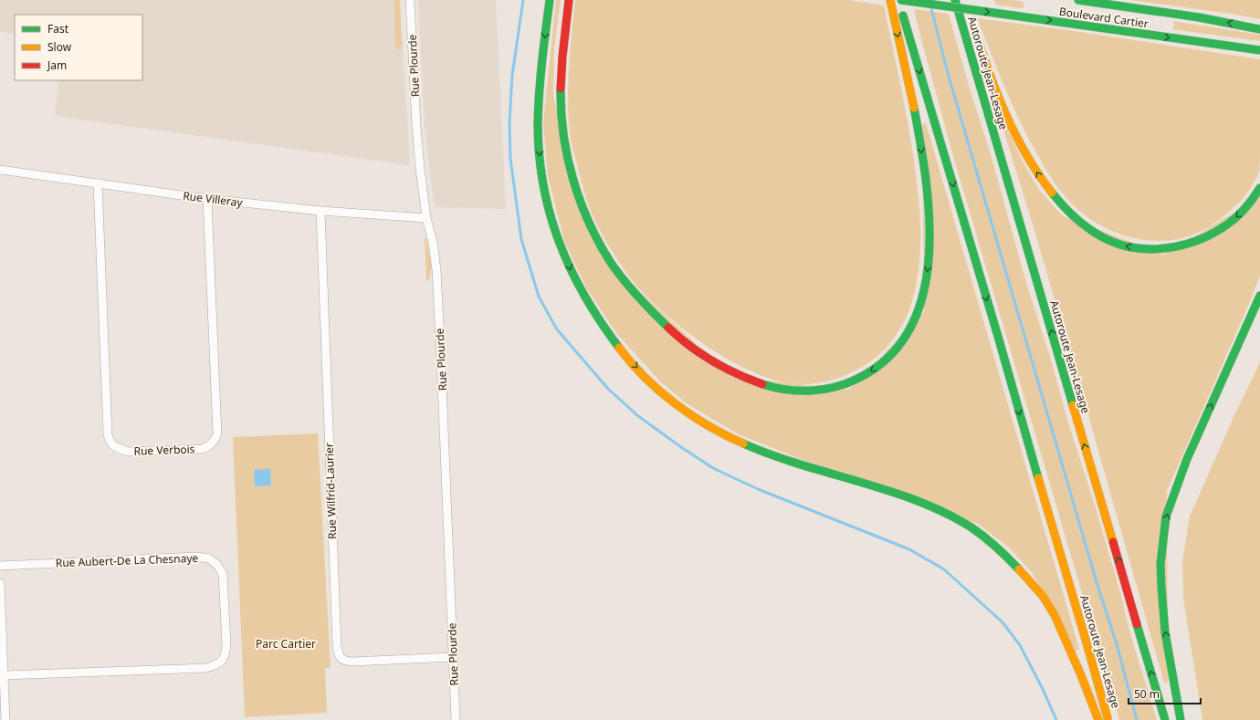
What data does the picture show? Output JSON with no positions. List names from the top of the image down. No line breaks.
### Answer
{"streets":{"main road":["Boulevard Cartier","Autoroute Jean-Lesage"],"street":["Rue Plourde","Rue Villeray","Rue Verbois","Rue Wilfrid-Laurier","Rue Aubert-De La Chesnaye"]},"crossings":[["Boulevard Cartier","Autoroute Jean-Lesage"],["Rue Plourde","Rue Villeray"],["Rue Plourde","Rue Wilfrid-Laurier"],["Rue Villeray","Rue Verbois"],["Rue Villeray","Rue Wilfrid-Laurier"]],"parks":["Parc Cartier"],"legend":["Fast","Slow","Jam"],"scale_bar":"50 m"}
